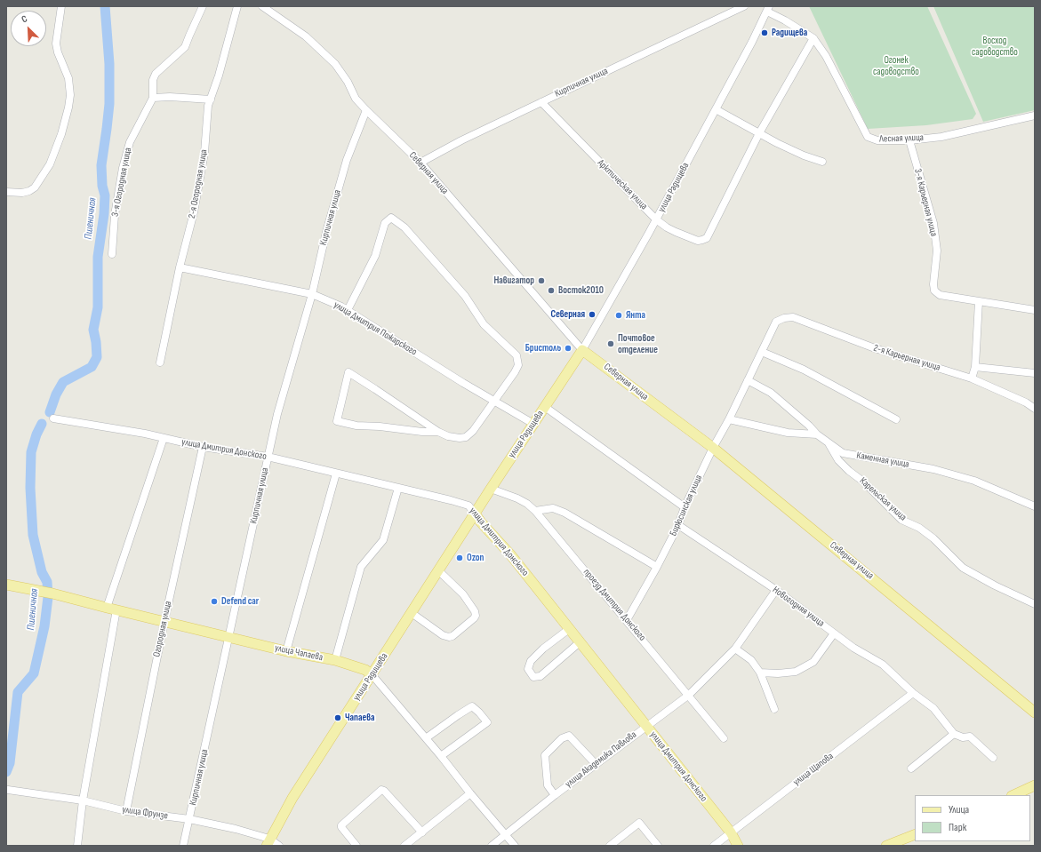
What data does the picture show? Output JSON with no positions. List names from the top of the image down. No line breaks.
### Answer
{"streets":{"main road":["Северная улица","улица Радищева","улица Дмитрия Донского","улица Чапаева"],"street":["Кирпичная улица","Лесная улица","3-я Огородная улица","2-я Огородная улица","Арктическая улица","3-я Карьерная улица","улица Дмитрия Пожарского","2-я Карьерная улица","Каменная улица","Карельская улица","Бирюсинская улица","проезд Дмитрия Донского","Новогодняя улица","Огородная улица","улица Академика Павлова","улица Щапова","улица Фрунзе"]},"crossings":[["Кирпичная улица","Северная улица"],["Кирпичная улица","Арктическая улица"],["Кирпичная улица","улица Дмитрия Пожарского"],["Кирпичная улица","улица Дмитрия Донского"],["Кирпичная улица","улица Чапаева"],["Кирпичная улица","улица Фрунзе"],["Лесная улица","улица Радищева"],["Лесная улица","3-я Карьерная улица"],["Северная улица","улица Радищева"],["Северная улица","Бирюсинская улица"],["2-я Огородная улица","улица Дмитрия Пожарского"],["Арктическая улица","улица Радищева"],["улица Радищева","улица Дмитрия Пожарского"],["улица Радищева","улица Дмитрия Донского"],["улица Радищева","проезд Дмитрия Донского"],["улица Радищева","улица Чапаева"],["улица Радищева","улица Фрунзе"],["2-я Карьерная улица","Бирюсинская улица"],["улица Дмитрия Донского","Огородная улица"],["улица Дмитрия Донского","улица Академика Павлова"],["улица Дмитрия Донского","улица Щапова"],["Каменная улица","Карельская улица"],["Каменная улица","Бирюсинская улица"],["Бирюсинская улица","проезд Дмитрия Донского"],["Бирюсинская улица","Новогодняя улица"],["проезд Дмитрия Донского","улица Академика Павлова"],["Новогодняя улица","улица Академика Павлова"],["Новогодняя улица","улица Щапова"],["Огородная улица","улица Чапаева"],["Огородная улица","улица Фрунзе"],["улица Чапаева","улица Академика Павлова"]],"water":["Пшеничная"],"parks":["Восход садоводство","Огонек садоводство"],"places":["Радищева","Навигатор","Восток2010","Северная","Янта","Почтовое отделение","Бристоль","Ozon","Defend car","Чапаева"],"legend":["Улица","Парк"],"north":"top left"}
